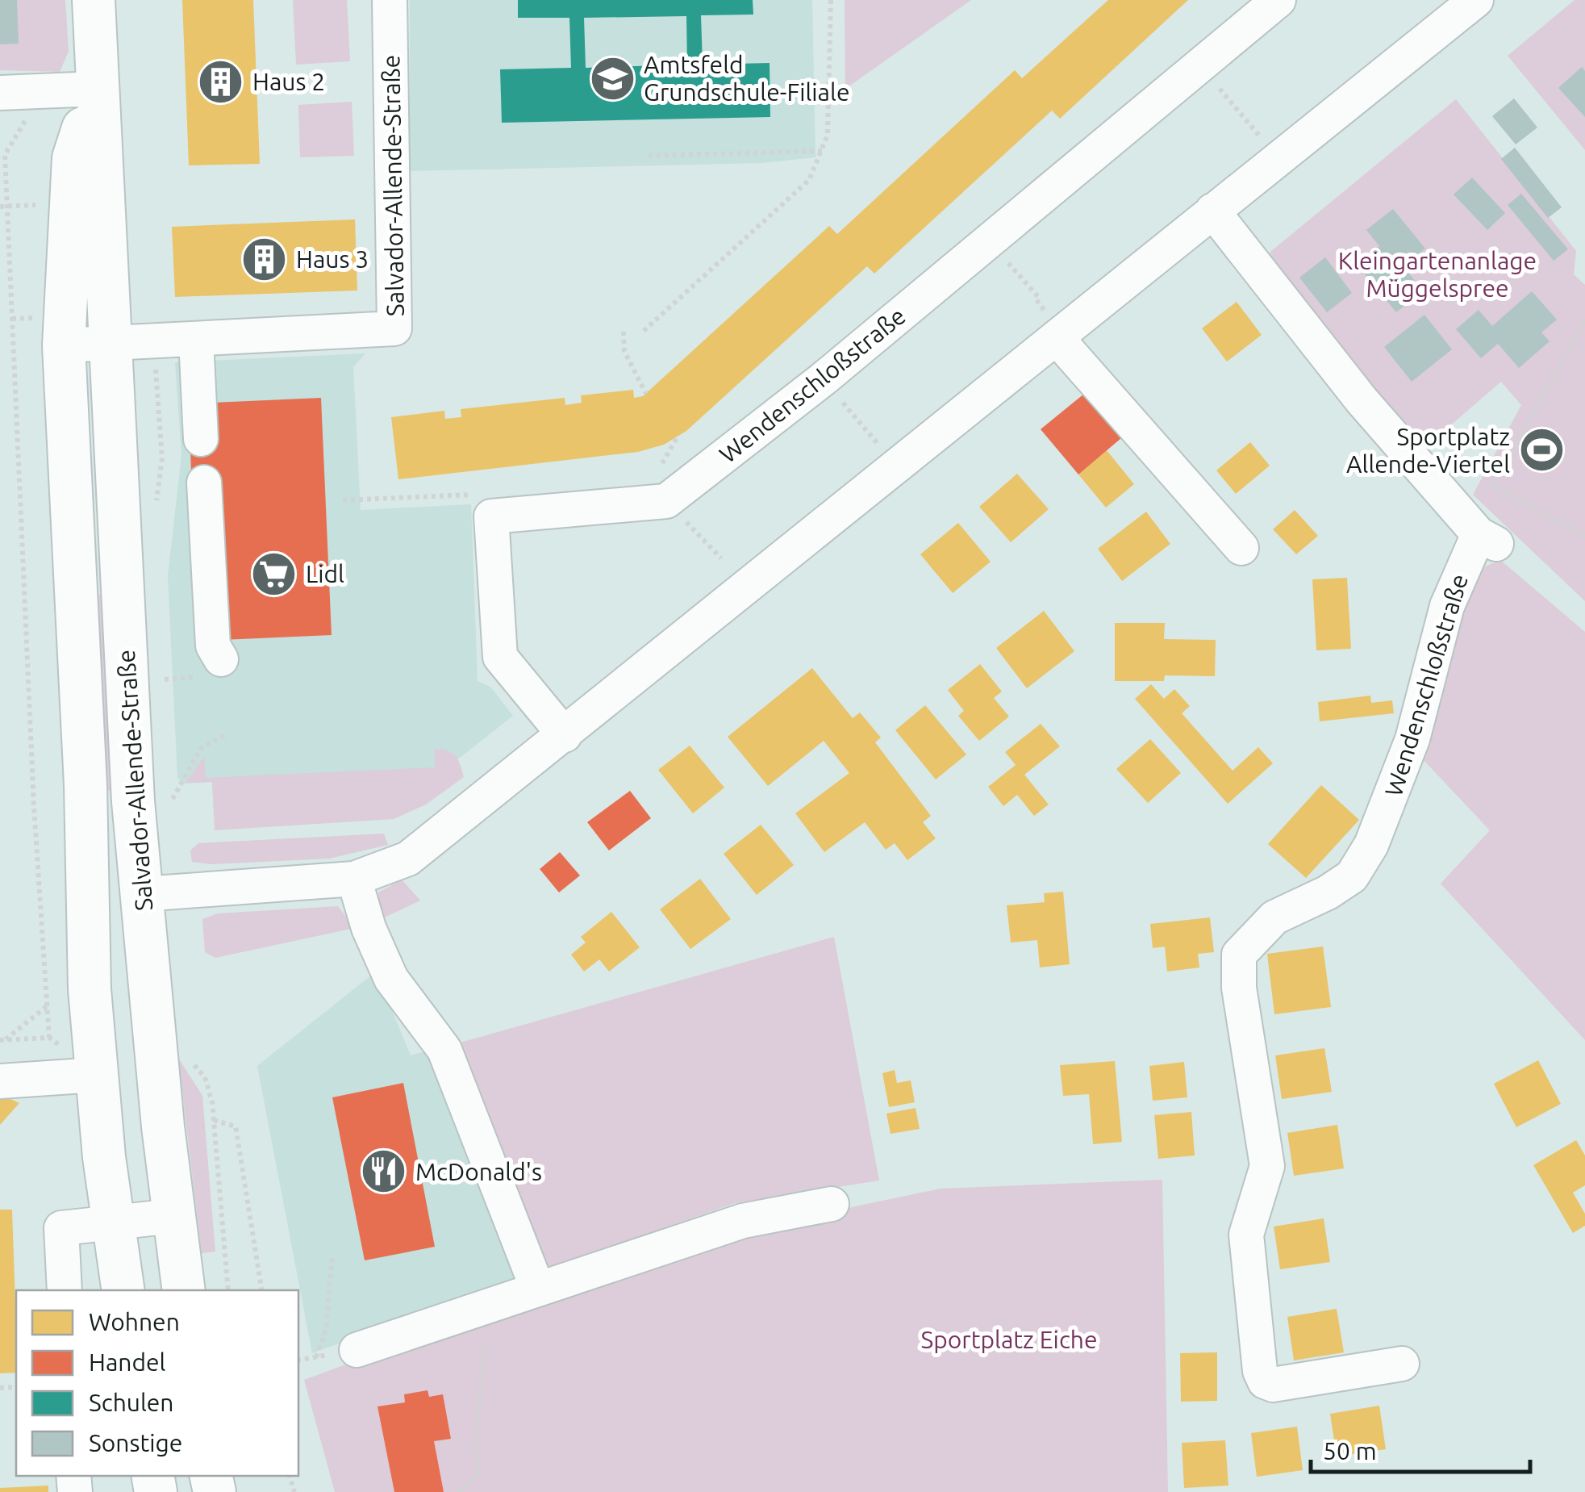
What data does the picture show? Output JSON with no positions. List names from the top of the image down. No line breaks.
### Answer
{"streets":{"main road":["Salvador-Allende-Straße"],"street":["Wendenschloßstraße"]},"parks":["Kleingartenanlage Müggelspree","Sportplatz Eiche"],"places":{"school or university":["Amtsfeld Grundschule-Filiale"],"building":["Haus 2","Haus 3"],"sports":["Sportplatz Allende-Viertel"],"supermarket":["Lidl"],"restaurant":["McDonald's"]},"legend":["Wohnen","Handel","Schulen","Sonstige"],"scale_bar":"50 m"}
